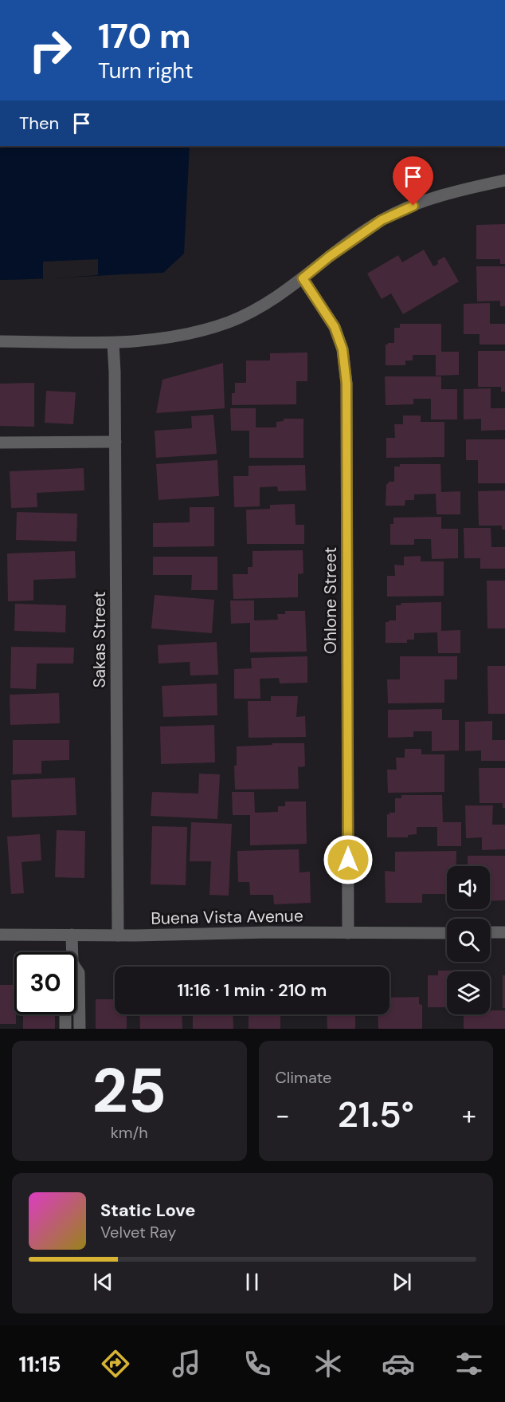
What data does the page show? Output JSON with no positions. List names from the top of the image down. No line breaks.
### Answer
{"streets":{"street":["Ohlone Street","Sakas Street","Buena Vista Avenue"]},"crossings":[["Ohlone Street","Buena Vista Avenue"],["Sakas Street","Buena Vista Avenue"]],"page":{"turn":["170 m","Turn right"],"then":"Then","limit":"30","trip":"11:16 · 1 min · 210 m","tile":[["25","km/h"],"Climate"],"heat":["−","21.5°","+"],"song":["Static Love","Velvet Ray"],"tabs":"11:15"}}
